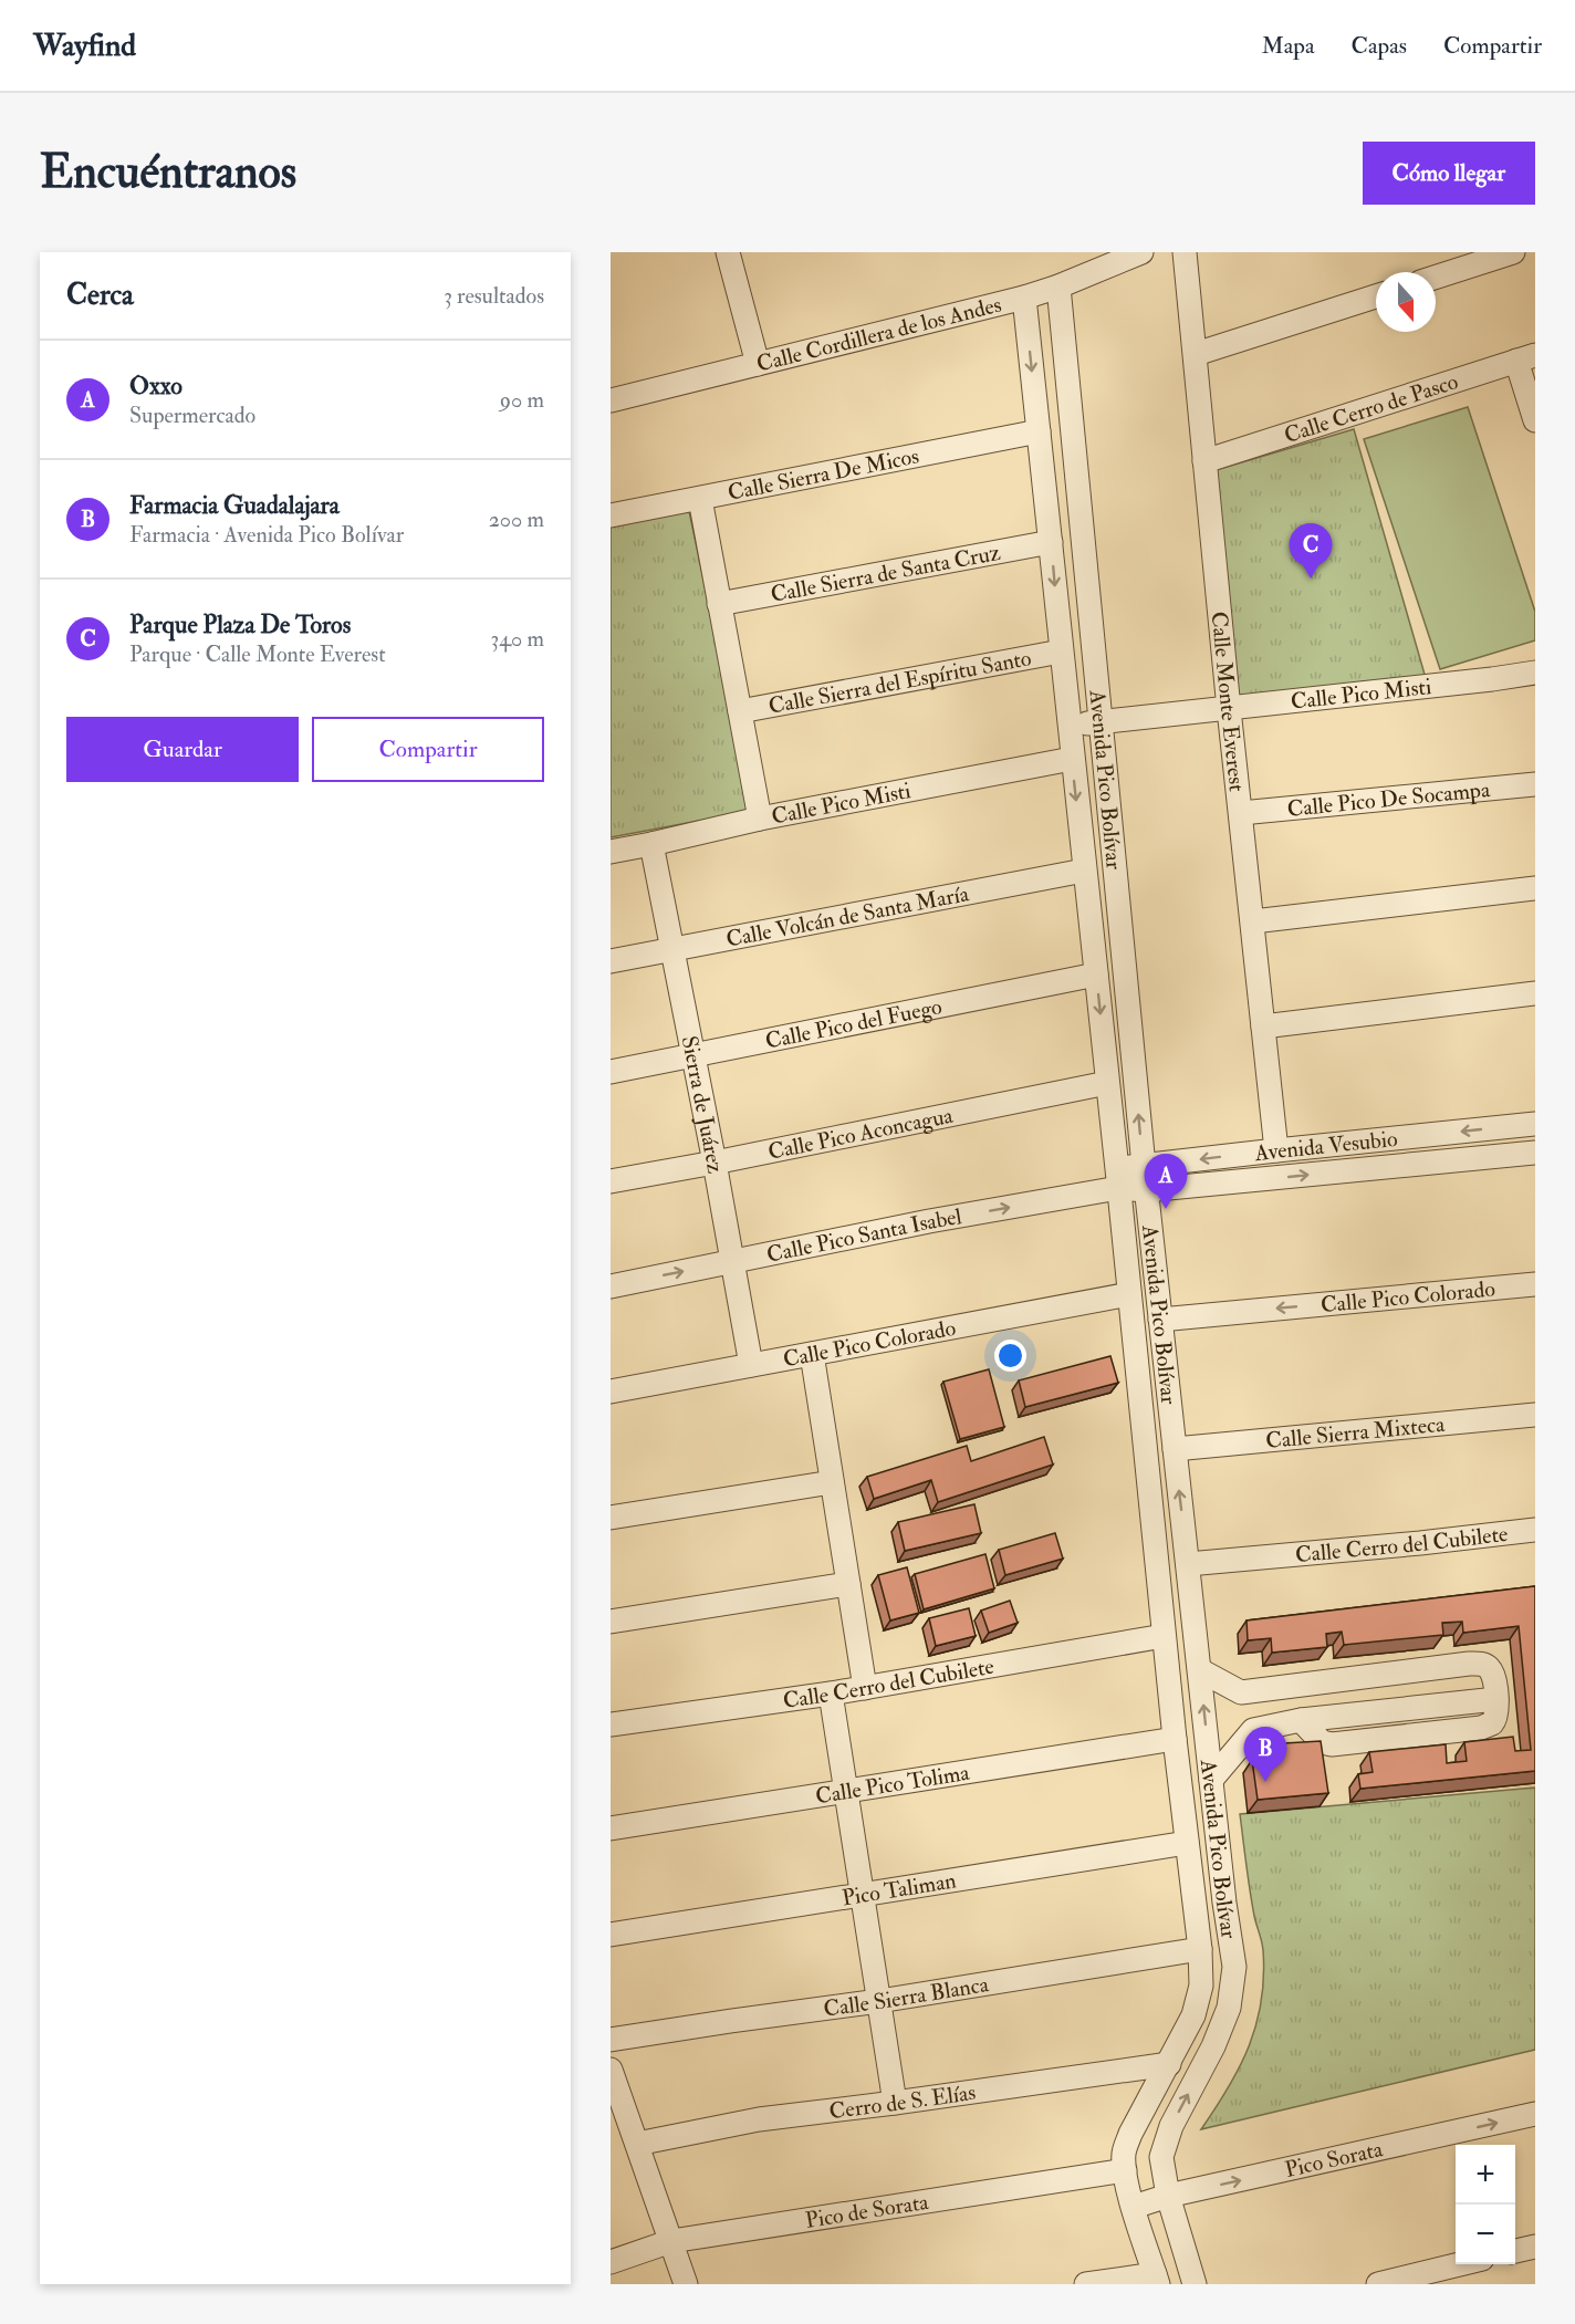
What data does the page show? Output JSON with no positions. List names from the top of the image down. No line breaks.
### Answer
{"streets":{"street":["Calle Cordillera de los Andes","Calle Cerro de Pasco","Calle Sierra De Micos","Calle Sierra de Santa Cruz","Calle Sierra del Espíritu Santo","Calle Pico Misti","Calle Monte Everest","Avenida Pico Bolívar","Calle Pico De Socampa","Calle Volcán de Santa María","Calle Pico del Fuego","Sierra de Juárez","Calle Pico Aconcagua","Avenida Vesubio","Calle Pico Santa Isabel","Calle Pico Colorado","Calle Sierra Mixteca","Calle Cerro del Cubilete","Calle Pico Tolima","Pico Taliman","Calle Sierra Blanca","Cerro de S. Elías","Pico Sorata","Pico de Sorata"]},"crossings":[["Calle Cordillera de los Andes","Avenida Pico Bolívar"],["Calle Cerro de Pasco","Calle Monte Everest"],["Calle Sierra De Micos","Avenida Pico Bolívar"],["Calle Sierra de Santa Cruz","Avenida Pico Bolívar"],["Calle Sierra del Espíritu Santo","Avenida Pico Bolívar"],["Calle Pico Misti","Calle Monte Everest"],["Calle Pico Misti","Avenida Pico Bolívar"],["Calle Pico Misti","Sierra de Juárez"],["Calle Monte Everest","Calle Pico De Socampa"],["Calle Monte Everest","Avenida Vesubio"],["Avenida Pico Bolívar","Calle Volcán de Santa María"],["Avenida Pico Bolívar","Calle Pico del Fuego"],["Avenida Pico Bolívar","Calle Pico Aconcagua"],["Avenida Pico Bolívar","Avenida Vesubio"],["Avenida Pico Bolívar","Calle Pico Santa Isabel"],["Avenida Pico Bolívar","Calle Pico Colorado"],["Avenida Pico Bolívar","Calle Sierra Mixteca"],["Avenida Pico Bolívar","Calle Cerro del Cubilete"],["Avenida Pico Bolívar","Calle Pico Tolima"],["Avenida Pico Bolívar","Pico Taliman"],["Avenida Pico Bolívar","Calle Sierra Blanca"],["Avenida Pico Bolívar","Cerro de S. Elías"],["Avenida Pico Bolívar","Pico Sorata"],["Avenida Pico Bolívar","Pico de Sorata"],["Calle Volcán de Santa María","Sierra de Juárez"],["Calle Pico del Fuego","Sierra de Juárez"],["Sierra de Juárez","Calle Pico Aconcagua"],["Sierra de Juárez","Calle Pico Santa Isabel"],["Sierra de Juárez","Calle Pico Colorado"],["Avenida Vesubio","Calle Pico Santa Isabel"]],"one_way":["Calle Pico Santa Isabel","Calle Pico Colorado","Pico Sorata"],"north":"bottom","page":{"header":"Wayfind","nav":["Mapa","Capas","Compartir"],"buttons":["Cómo llegar",["Guardar","Compartir"]],"title":"Encuéntranos","heading":["Cerca","3 resultados"],"list":[{"mark":"A","name":"Oxxo","note":"Supermercado","value":"90 m"},{"mark":"B","name":"Farmacia Guadalajara","note":"Farmacia · Avenida Pico Bolívar","value":"200 m"},{"mark":"C","name":"Parque Plaza De Toros","note":"Parque · Calle Monte Everest","value":"340 m"}],"pins":["C","A","B"],"map_buttons":["+","−"]}}
